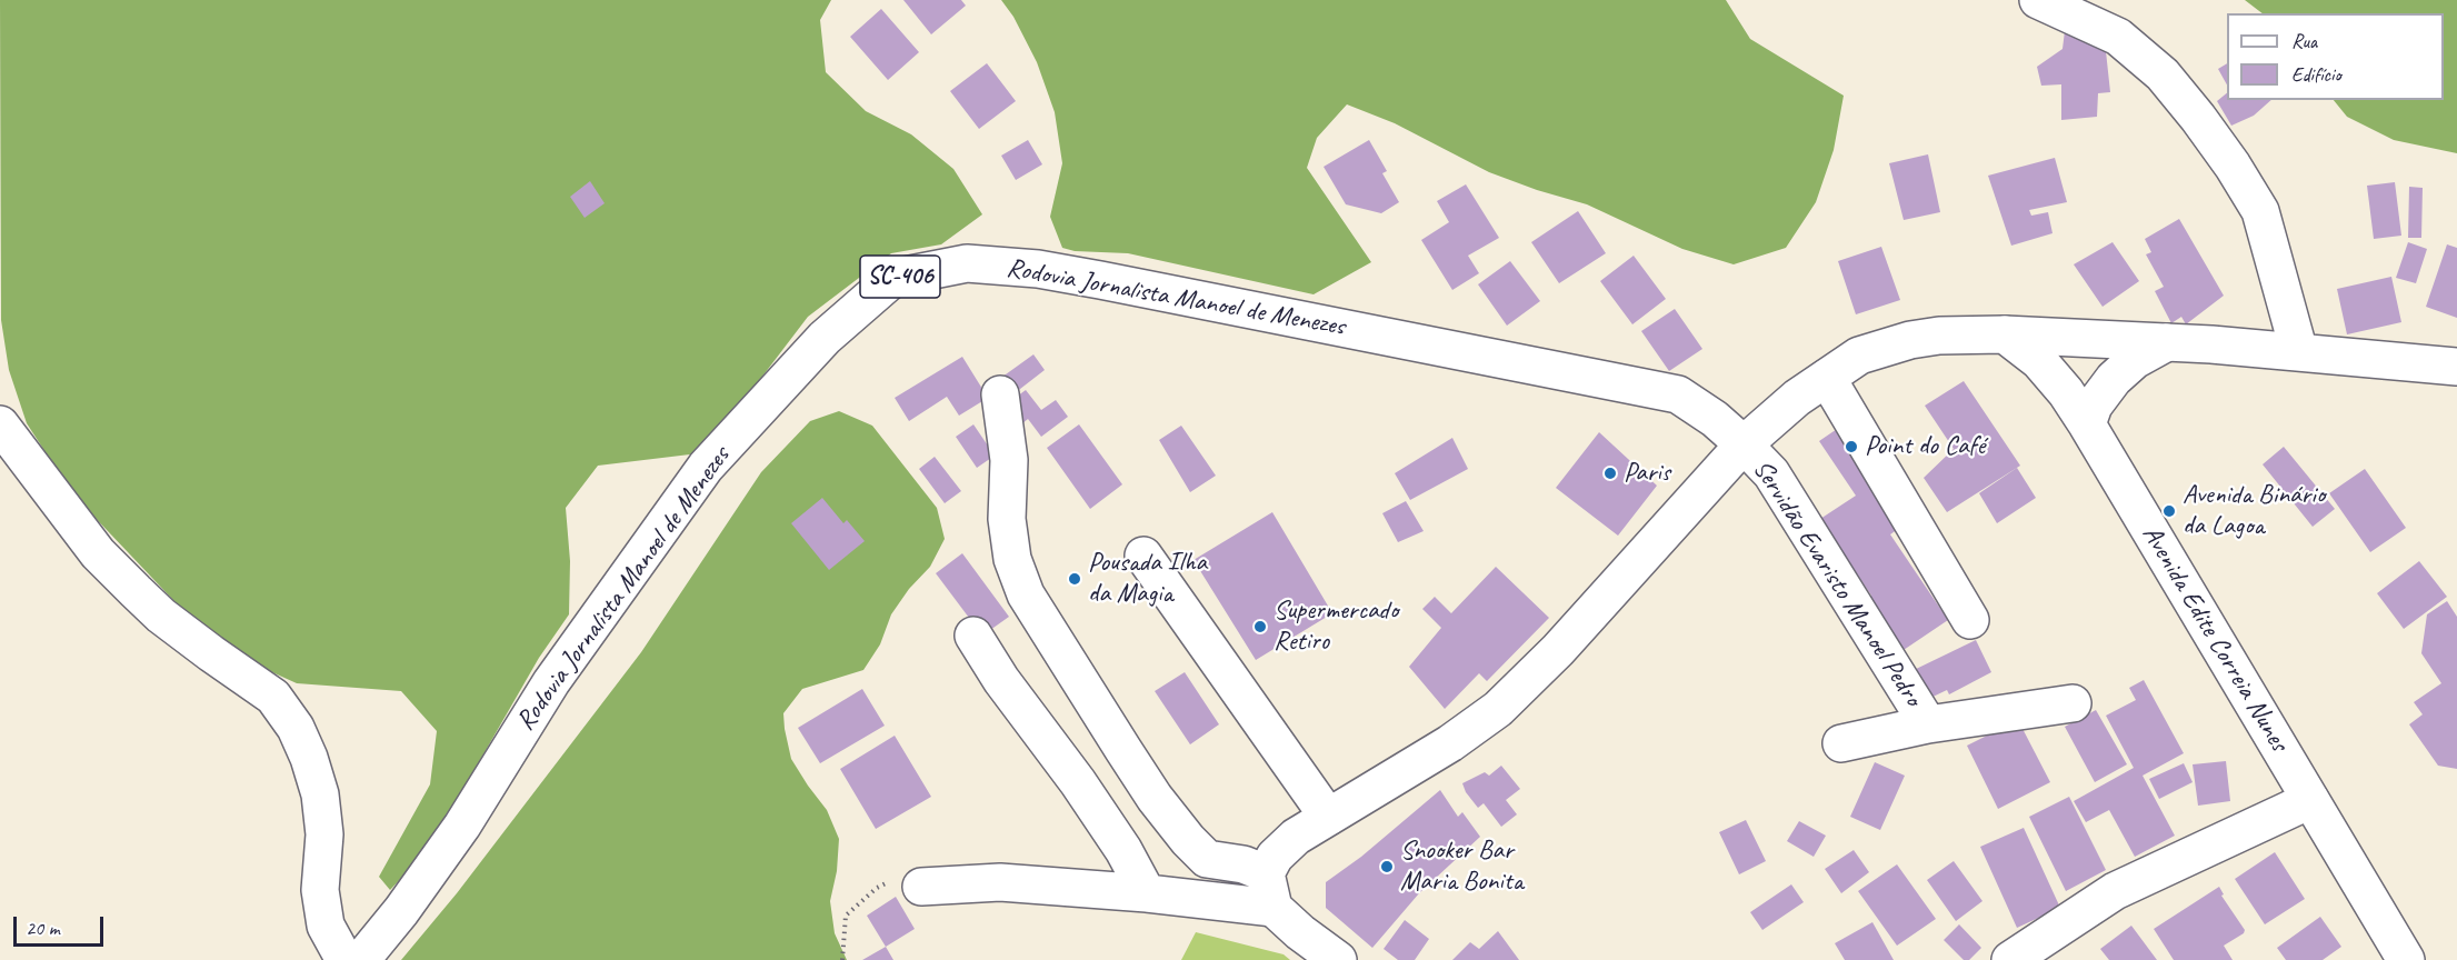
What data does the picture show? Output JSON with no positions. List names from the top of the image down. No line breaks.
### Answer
{"streets":{"main road":["SC-406","Rodovia Jornalista Manoel de Menezes","Servidão Evaristo Manoel Pedro","Avenida Edite Correia Nunes"]},"crossings":[["Rodovia Jornalista Manoel de Menezes","Servidão Evaristo Manoel Pedro"]],"places":["Point do Café","Paris","Avenida Binário da Lagoa","Pousada Ilha da Magia","Supermercado Retiro","Snooker Bar Maria Bonita"],"legend":["Rua","Edifício"],"scale_bar":"20 m"}
